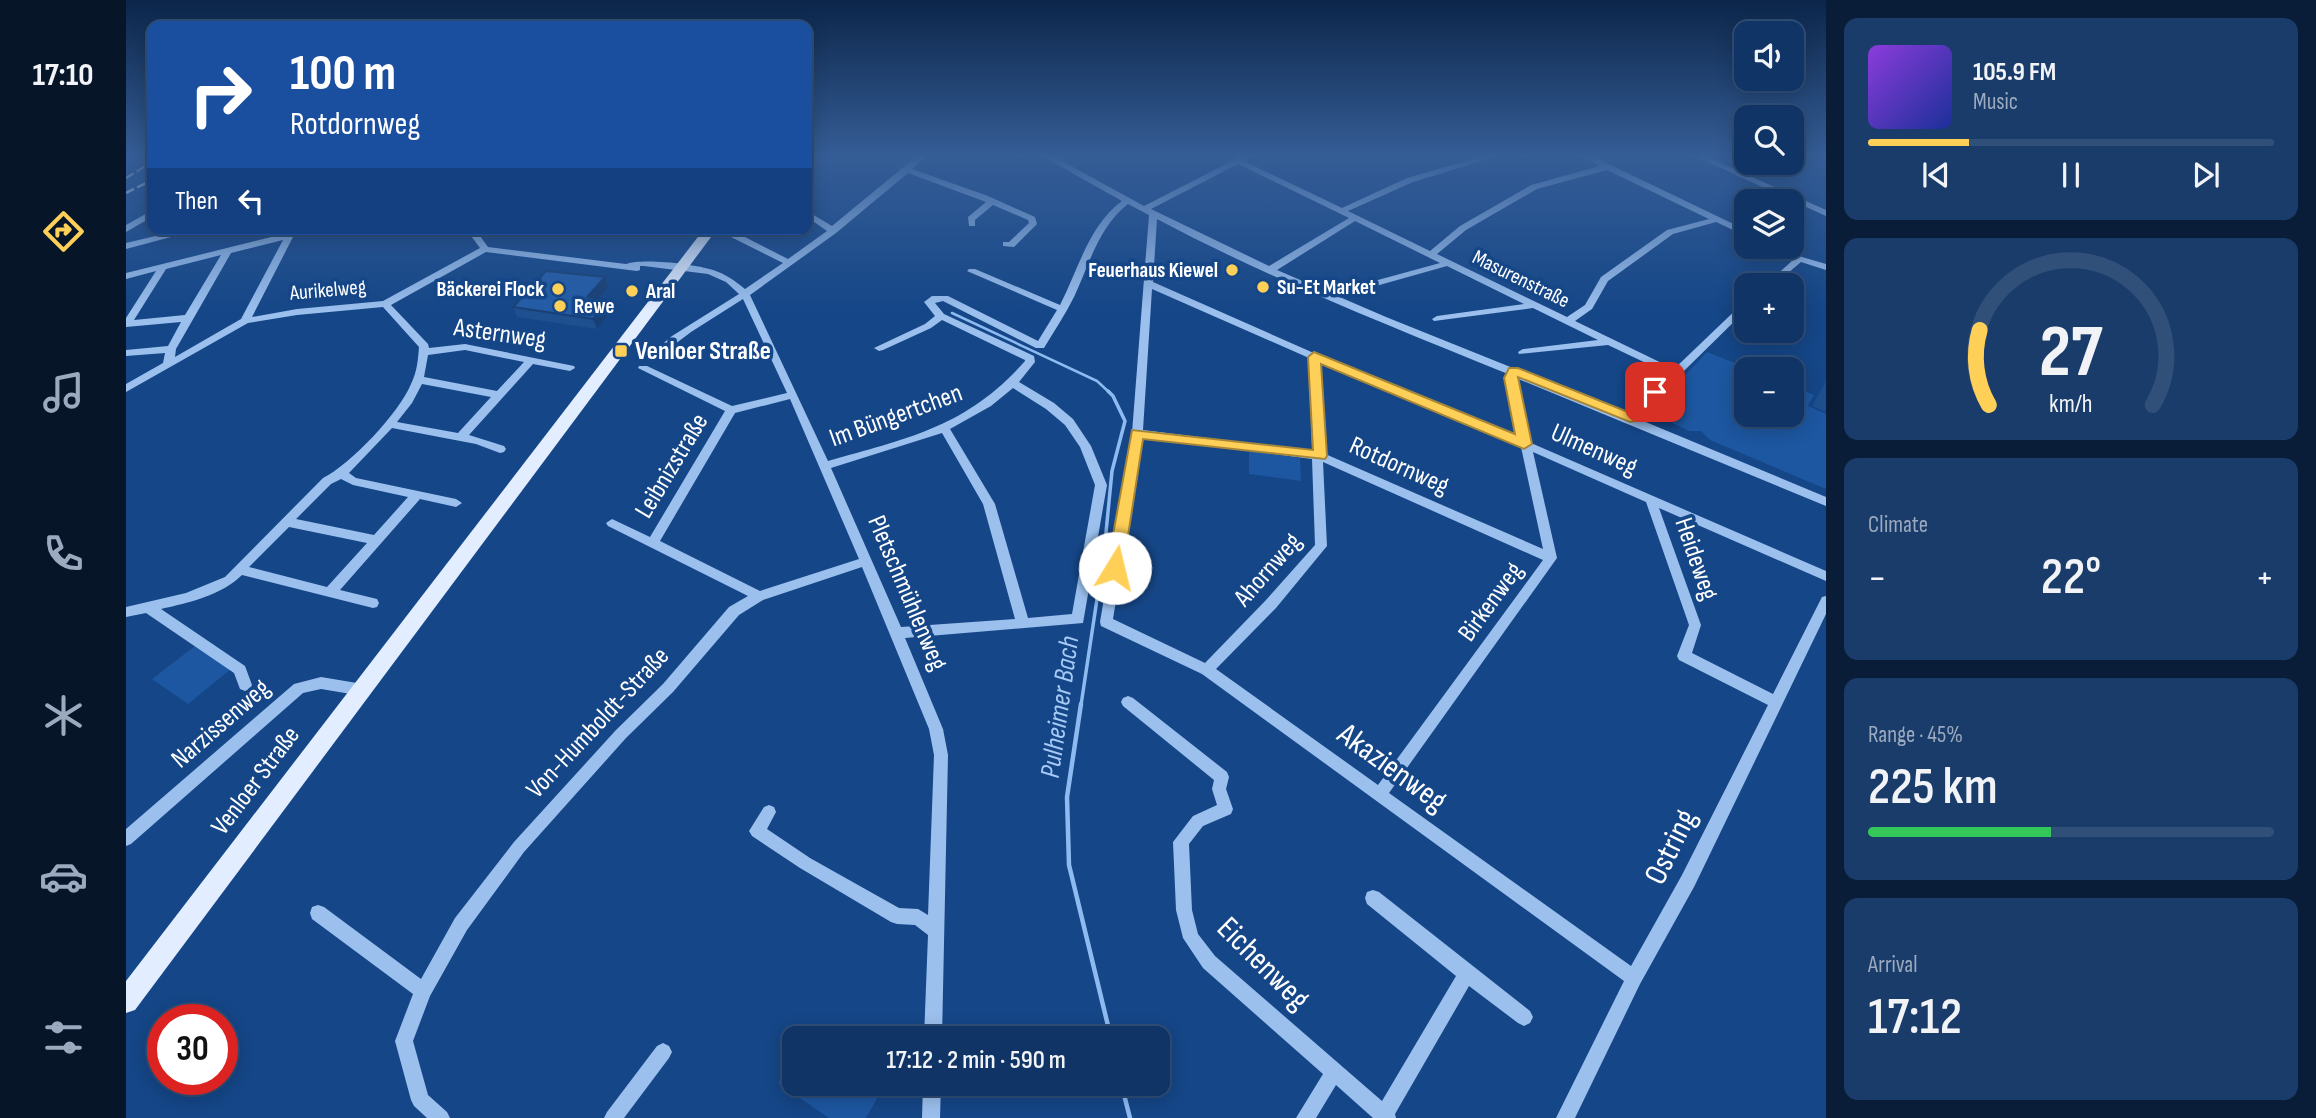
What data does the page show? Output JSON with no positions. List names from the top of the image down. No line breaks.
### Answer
{"streets":{"main road":["Venloer Straße"],"street":["Masurenstraße","Aurikelweg","Asternweg","Im Büngertchen","Ulmenweg","Leibnizstraße","Rotdornweg","Heideweg","Ahornweg","Pletschmühlenweg","Birkenweg","Von-Humboldt-Straße","Narzissenweg","Akazienweg","Ostring","Eichenweg"]},"crossings":[["Aurikelweg","Asternweg"],["Im Büngertchen","Pletschmühlenweg"],["Ulmenweg","Heideweg"],["Ulmenweg","Ahornweg"],["Ulmenweg","Birkenweg"],["Leibnizstraße","Von-Humboldt-Straße"],["Rotdornweg","Ahornweg"],["Rotdornweg","Birkenweg"],["Rotdornweg","Akazienweg"],["Heideweg","Ostring"],["Ahornweg","Akazienweg"],["Pletschmühlenweg","Von-Humboldt-Straße"],["Birkenweg","Akazienweg"],["Narzissenweg","Venloer Straße"],["Akazienweg","Ostring"]],"water":["Pulheimer Bach"],"places":{"other":["Feuerhaus Kiewel","Su-Et Market","Bäckerei Flock","Aral","Rewe"],"transit":["Venloer Straße"]},"page":{"tabs":"17:10","map_buttons":["+","−"],"turn":["100 m","Rotdornweg"],"song":["105.9 FM","Music"],"then":"Then","tile":["Climate",["Range · 45%","225 km"],["Arrival","17:12"]],"heat":["−","22°","+"],"limit":"30","trip":"17:12 · 2 min · 590 m","gauge":["27","km/h"]}}
